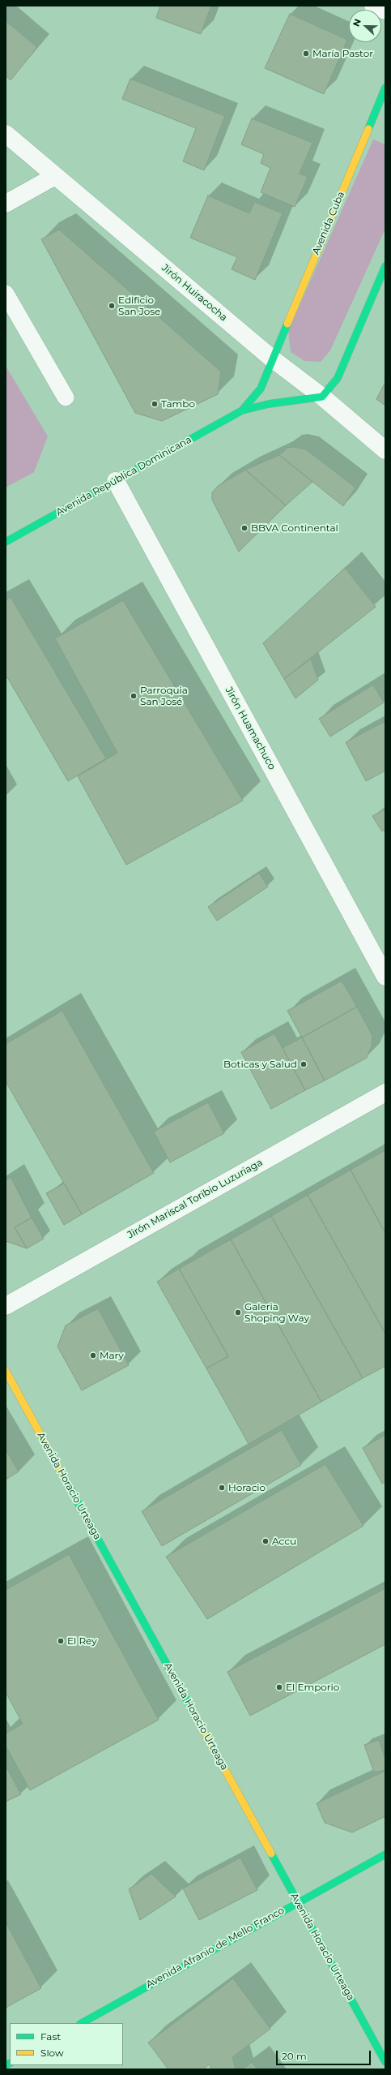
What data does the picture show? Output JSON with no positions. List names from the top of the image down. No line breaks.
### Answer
{"streets":{"street":["Avenida Cuba","Jirón Huiracocha","Avenida República Dominicana","Jirón Huamachuco","Jirón Mariscal Toribio Luzuriaga","Avenida Horacio Urteaga","Avenida Afranio de Mello Franco"]},"crossings":[["Avenida Cuba","Jirón Huiracocha"],["Avenida Cuba","Avenida República Dominicana"],["Jirón Huiracocha","Avenida República Dominicana"],["Avenida República Dominicana","Jirón Huamachuco"],["Avenida Horacio Urteaga","Avenida Afranio de Mello Franco"]],"places":["María Pastor","Edificio San Jose","Tambo","BBVA Continental","Parroquia San José","Boticas y Salud","Galeria Shoping Way","Mary","Horacio","Accu","El Rey","El Emporio"],"legend":["Fast","Slow"],"scale_bar":"20 m","north":"left"}
